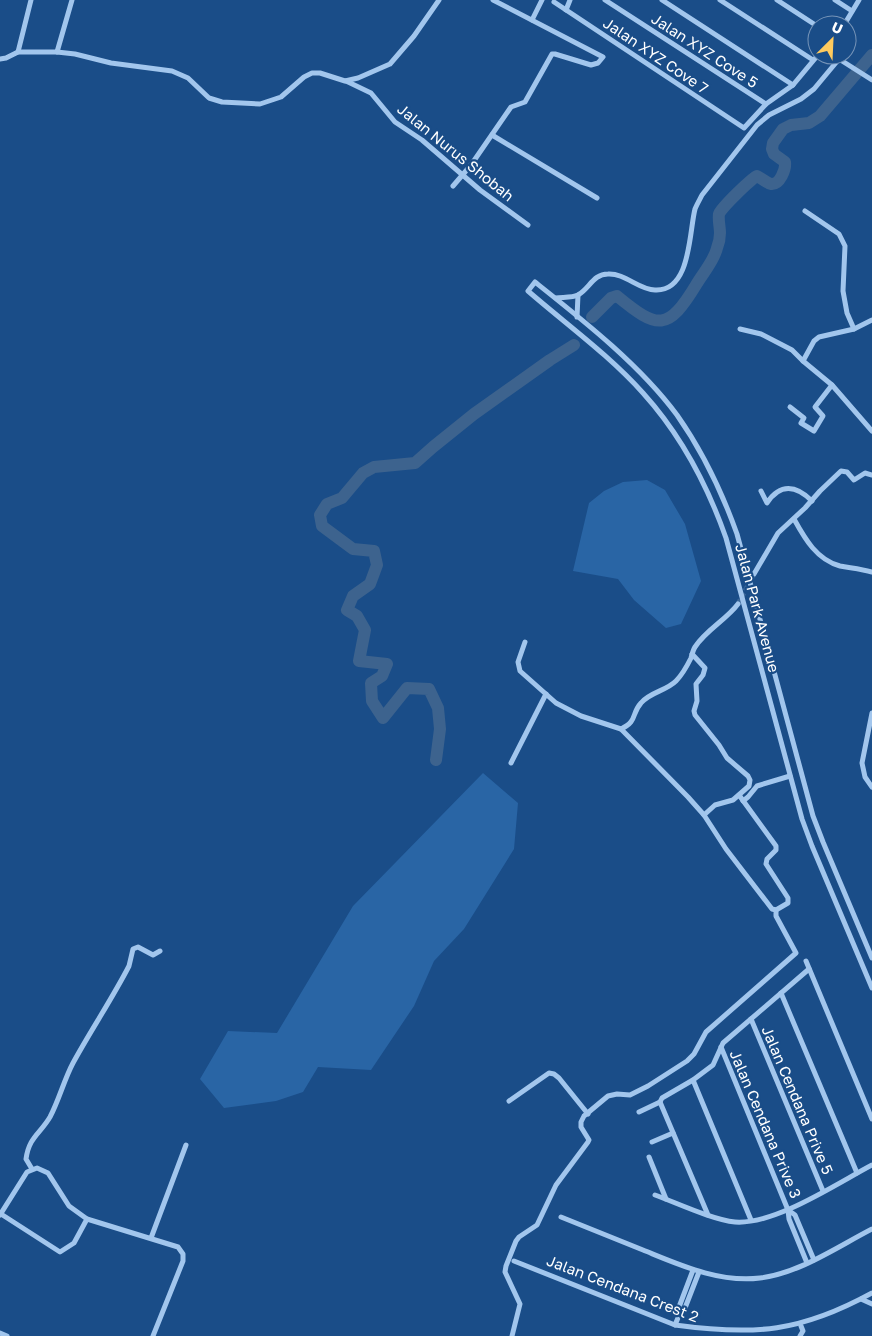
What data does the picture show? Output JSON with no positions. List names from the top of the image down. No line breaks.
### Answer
{"streets":{"street":["Jalan XYZ Cove 5","Jalan XYZ Cove 7","Jalan Nurus Shobah","Jalan Park Avenue","Jalan Cendana Prive 5","Jalan Cendana Prive 3","Jalan Cendana Crest 2"]},"crossings":[["Jalan XYZ Cove 5","Jalan XYZ Cove 7"]],"north":"top right"}
